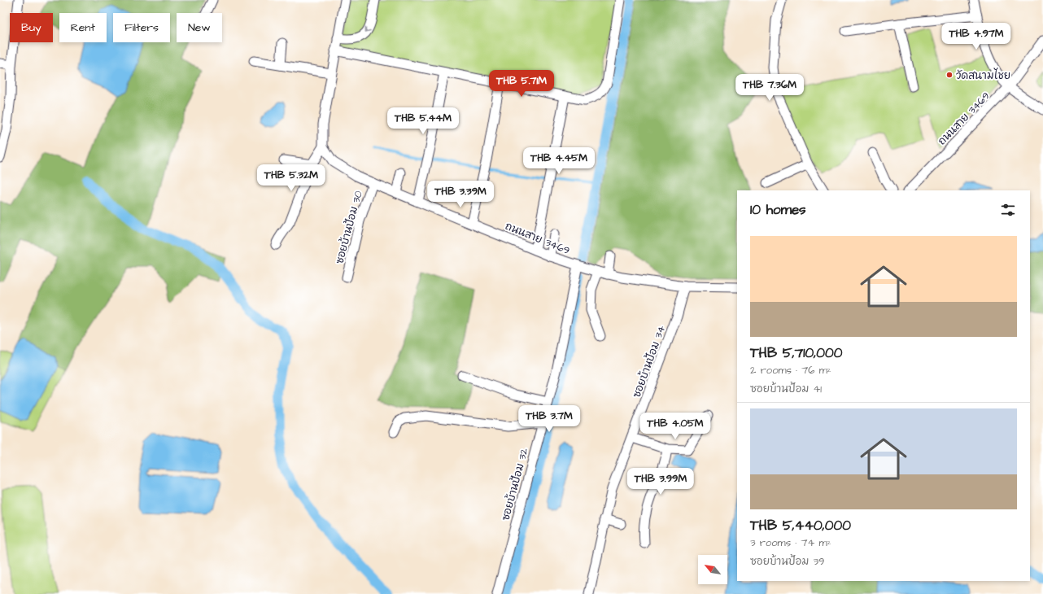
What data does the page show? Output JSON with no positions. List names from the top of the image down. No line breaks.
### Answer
{"streets":{"street":["ถนนสาย 3469","ซอยบ้านป้อม 30","ซอยบ้านป้อม 34","ซอยบ้านป้อม 32"]},"crossings":[["ถนนสาย 3469","ซอยบ้านป้อม 30"],["ถนนสาย 3469","ซอยบ้านป้อม 34"],["ถนนสาย 3469","ซอยบ้านป้อม 32"]],"places":["วัดสนามไชย"],"north":"top left","page":{"chip":["Buy","Rent","Filters","New"],"price":["THB 4.97M","THB 5.71M","THB 7.36M","THB 5.44M","THB 4.45M","THB 5.32M","THB 3.39M","THB 3.7M","THB 4.05M","THB 3.99M"],"heading":"10 homes","list":[{"name":"THB 5,710,000","note":"2 rooms · 76 m² · ซอยบ้านป้อม 41"},{"name":"THB 5,440,000","note":"3 rooms · 74 m² · ซอยบ้านป้อม 39"}]}}
